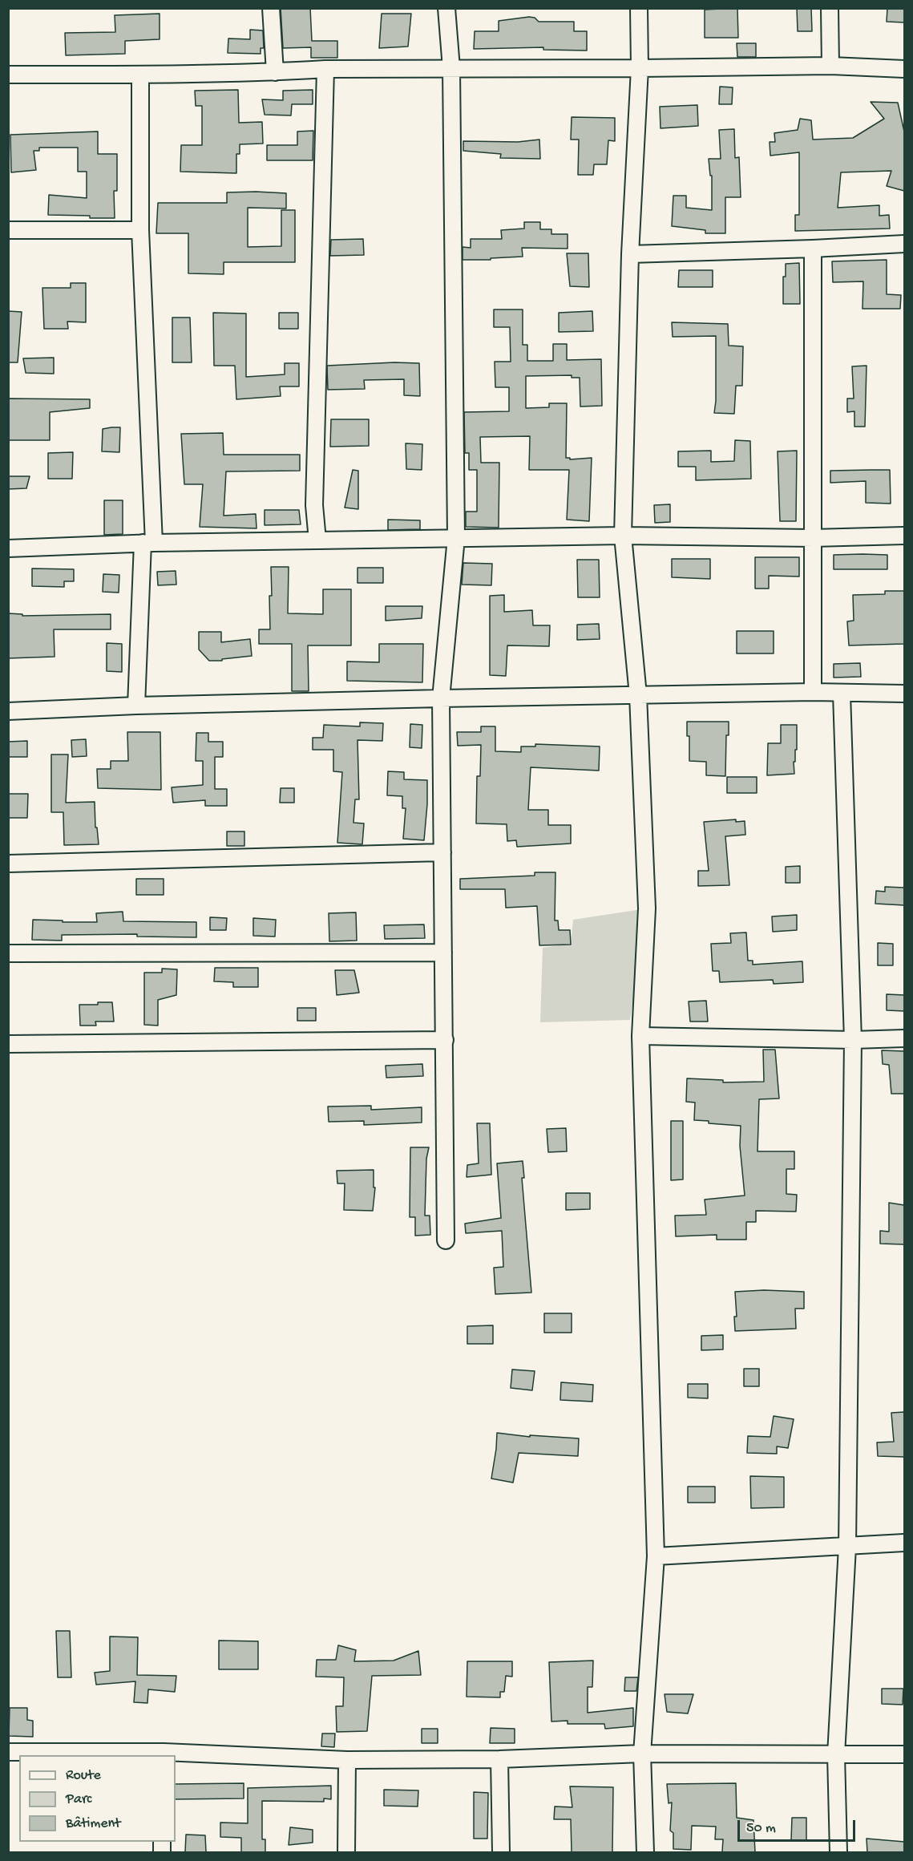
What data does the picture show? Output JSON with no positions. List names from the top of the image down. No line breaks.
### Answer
{"legend":["Route","Parc","Bâtiment"],"scale_bar":"50 m"}
